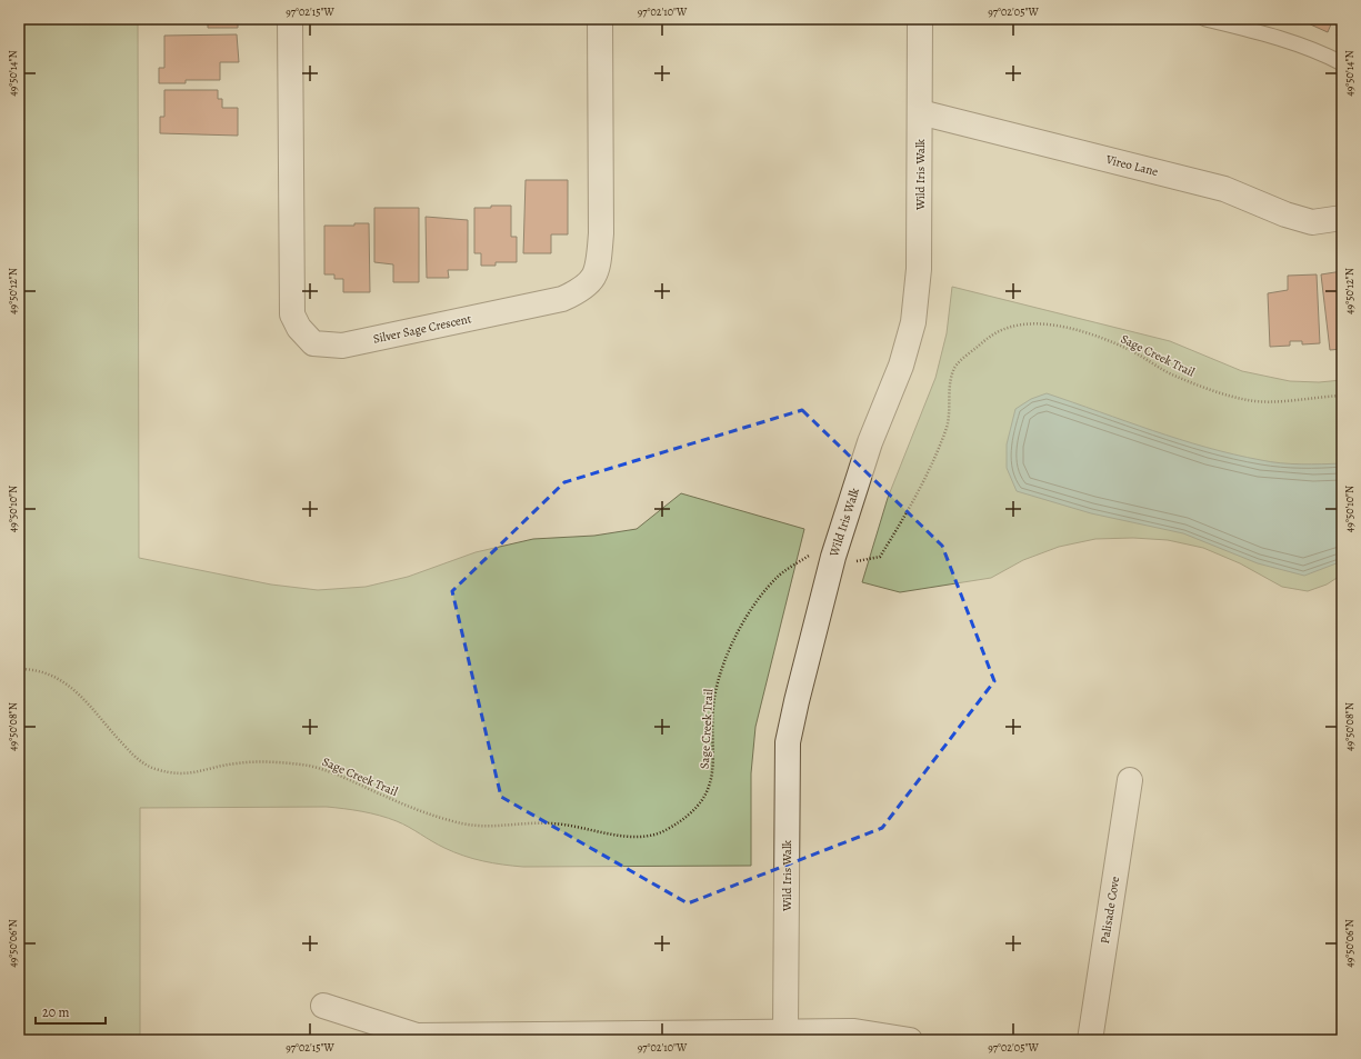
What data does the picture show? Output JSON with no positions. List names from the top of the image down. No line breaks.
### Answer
{"streets":{"street":["Vireo Lane","Wild Iris Walk","Silver Sage Crescent","Palisade Cove"],"path":["Sage Creek Trail"]},"crossings":[["Vireo Lane","Wild Iris Walk"],["Wild Iris Walk","Sage Creek Trail"]],"scale_bar":"20 m","coordinates":["97°02'15\"W","97°02'10\"W","97°02'05\"W","49°50'14\"N","49°50'12\"N","49°50'10\"N","49°50'08\"N","49°50'06\"N"]}
